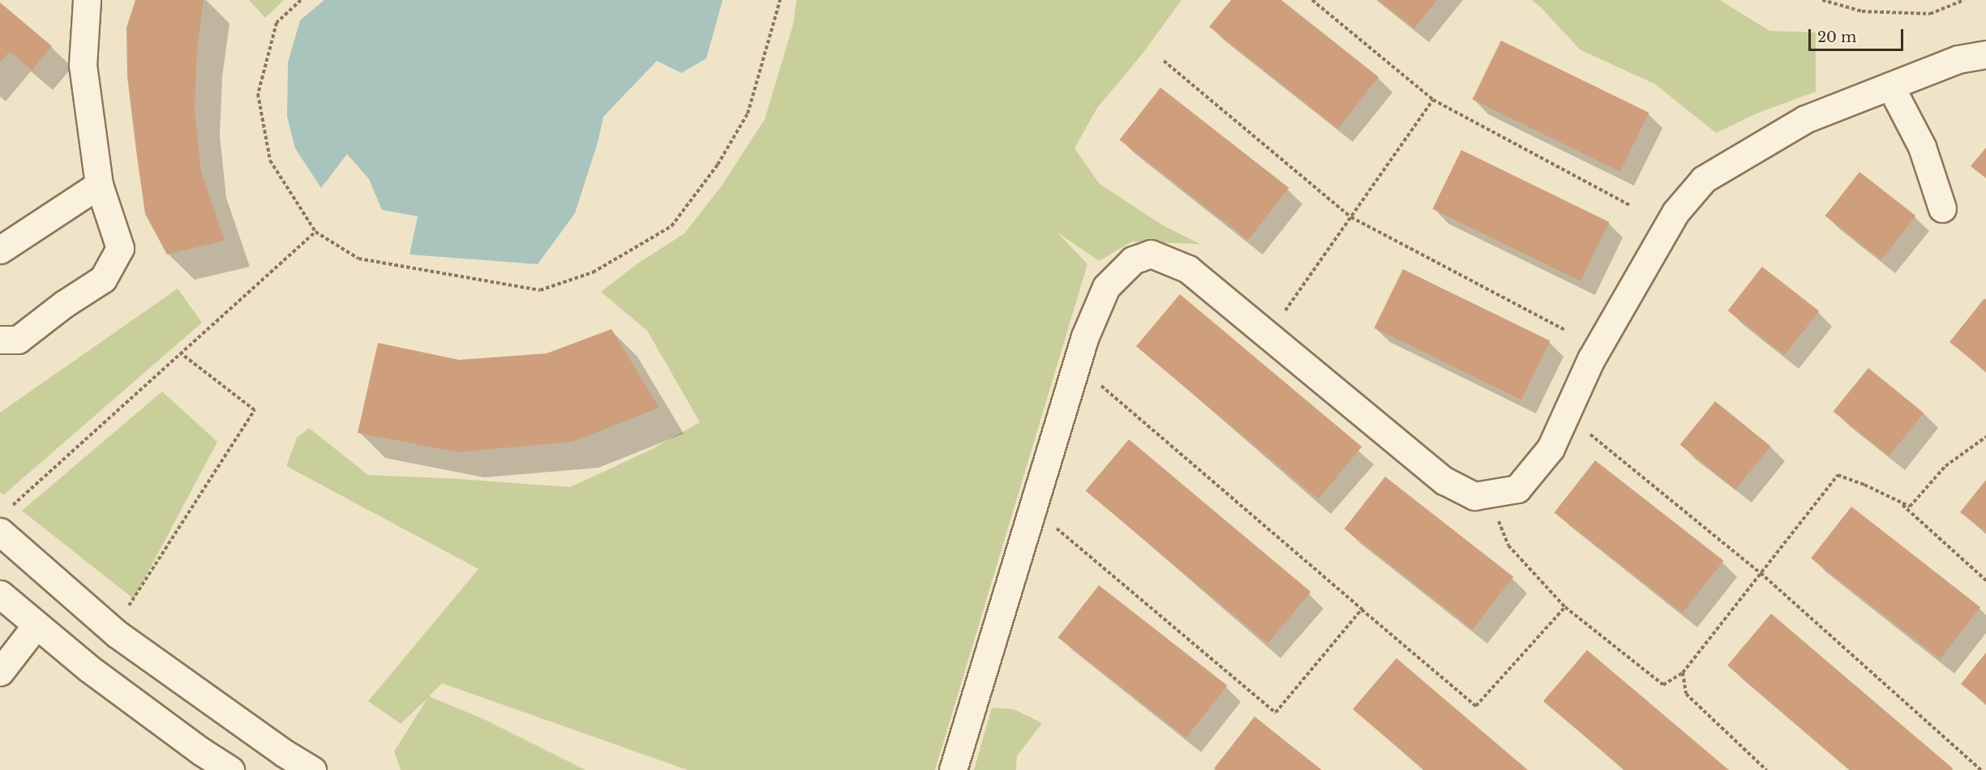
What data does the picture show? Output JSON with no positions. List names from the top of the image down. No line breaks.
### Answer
{"scale_bar":"20 m"}
